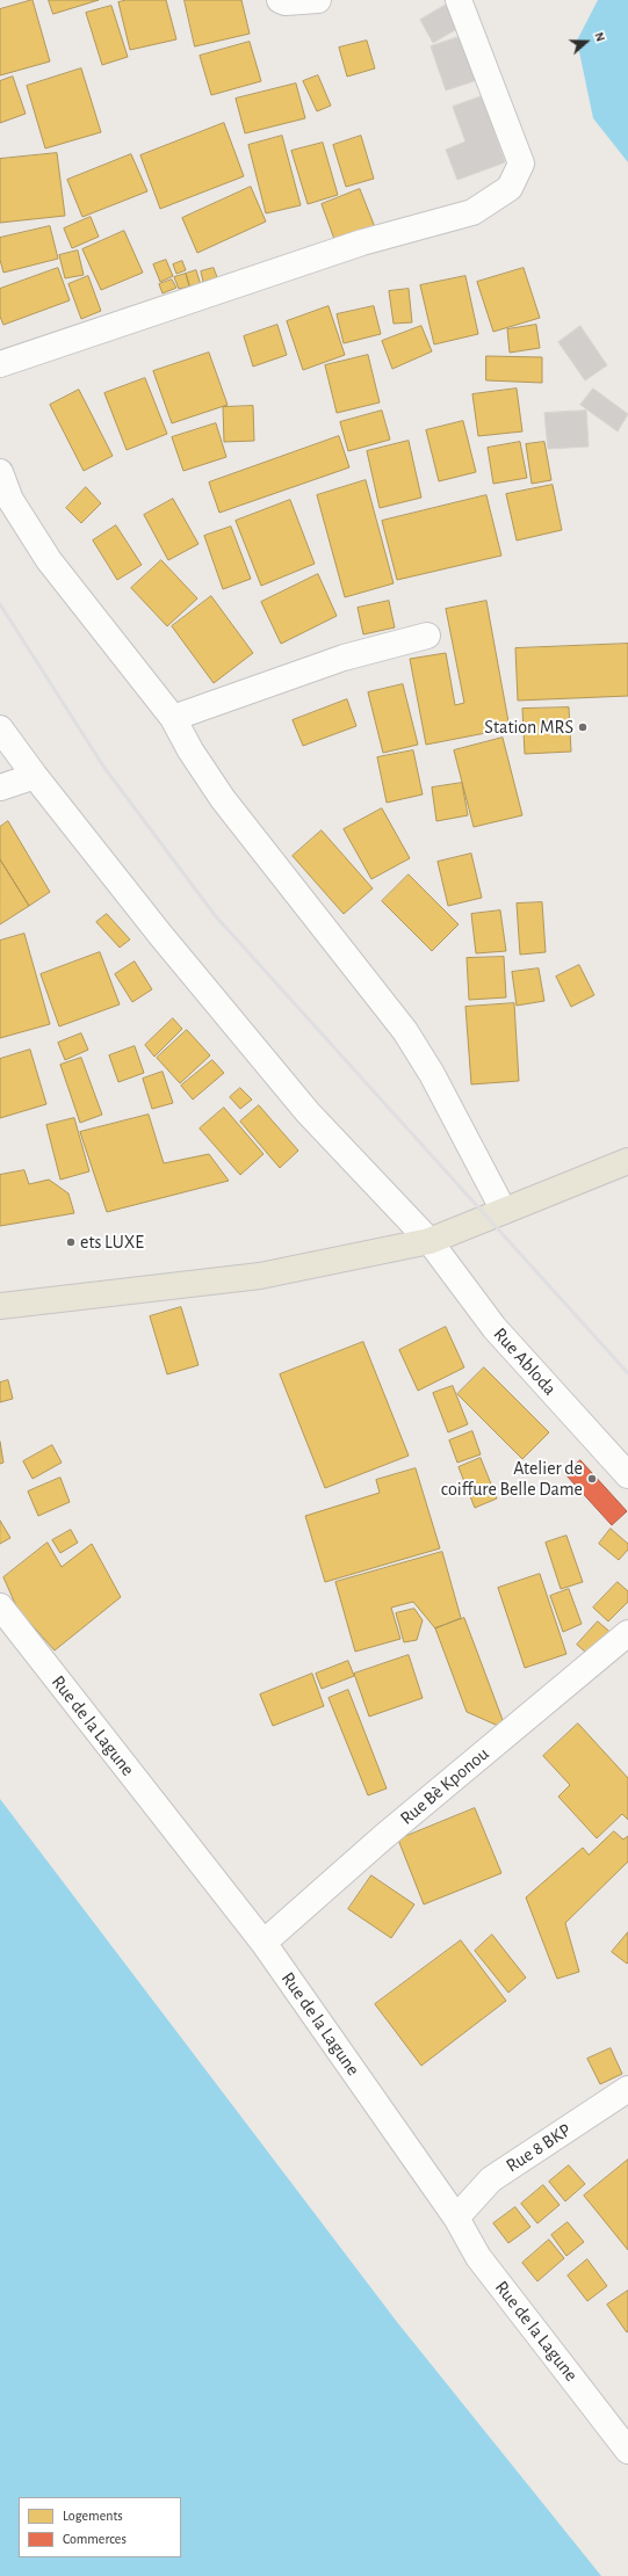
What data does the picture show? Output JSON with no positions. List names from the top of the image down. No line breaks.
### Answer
{"streets":{"street":["Rue Abloda","Rue de la Lagune","Rue Bè Kponou","Rue 8 BKP"]},"crossings":[["Rue de la Lagune","Rue Bè Kponou"],["Rue de la Lagune","Rue 8 BKP"]],"places":["Station MRS","ets LUXE","Atelier de coiffure Belle Dame"],"legend":["Logements","Commerces"],"north":"right"}
